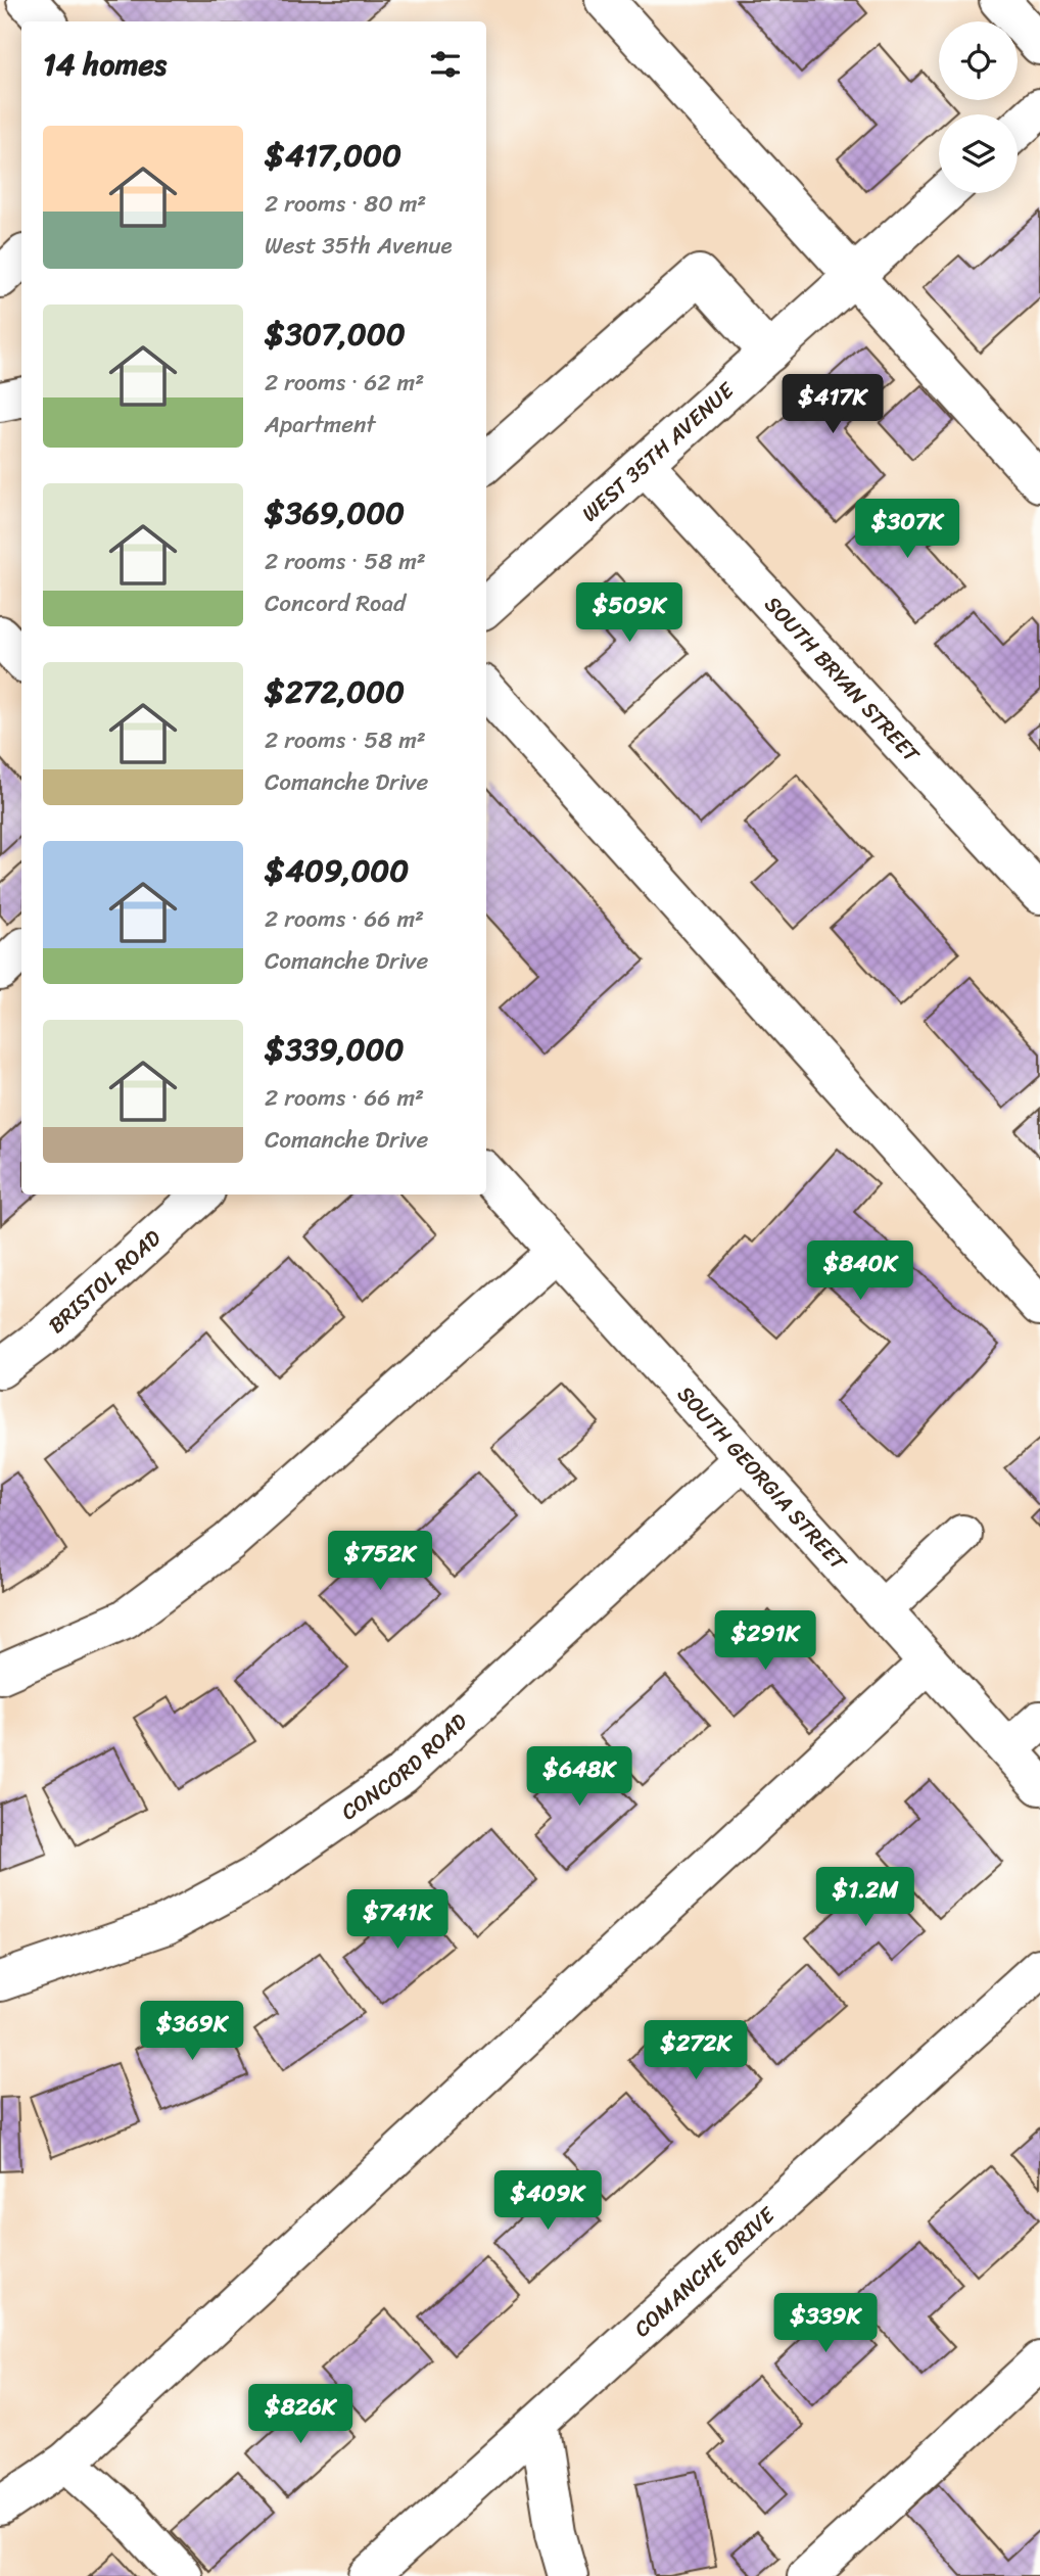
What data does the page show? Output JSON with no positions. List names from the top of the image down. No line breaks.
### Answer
{"streets":{"street":["WEST 35TH AVENUE","SOUTH BRYAN STREET","BRISTOL ROAD","SOUTH GEORGIA STREET","CONCORD ROAD","COMANCHE DRIVE"]},"crossings":[["WEST 35TH AVENUE","SOUTH BRYAN STREET"],["SOUTH GEORGIA STREET","CONCORD ROAD"]],"page":{"heading":"14 homes","list":[{"name":"$417,000","note":"2 rooms · 80 m² · West 35th Avenue"},{"name":"$307,000","note":"2 rooms · 62 m² · Apartment"},{"name":"$369,000","note":"2 rooms · 58 m² · Concord Road"},{"name":"$272,000","note":"2 rooms · 58 m² · Comanche Drive"},{"name":"$409,000","note":"2 rooms · 66 m² · Comanche Drive"},{"name":"$339,000","note":"2 rooms · 66 m² · Comanche Drive"}],"price":["$417K","$307K","$509K","$840K","$752K","$291K","$648K","$1.2M","$741K","$369K","$272K","$409K","$339K","$826K"]}}
